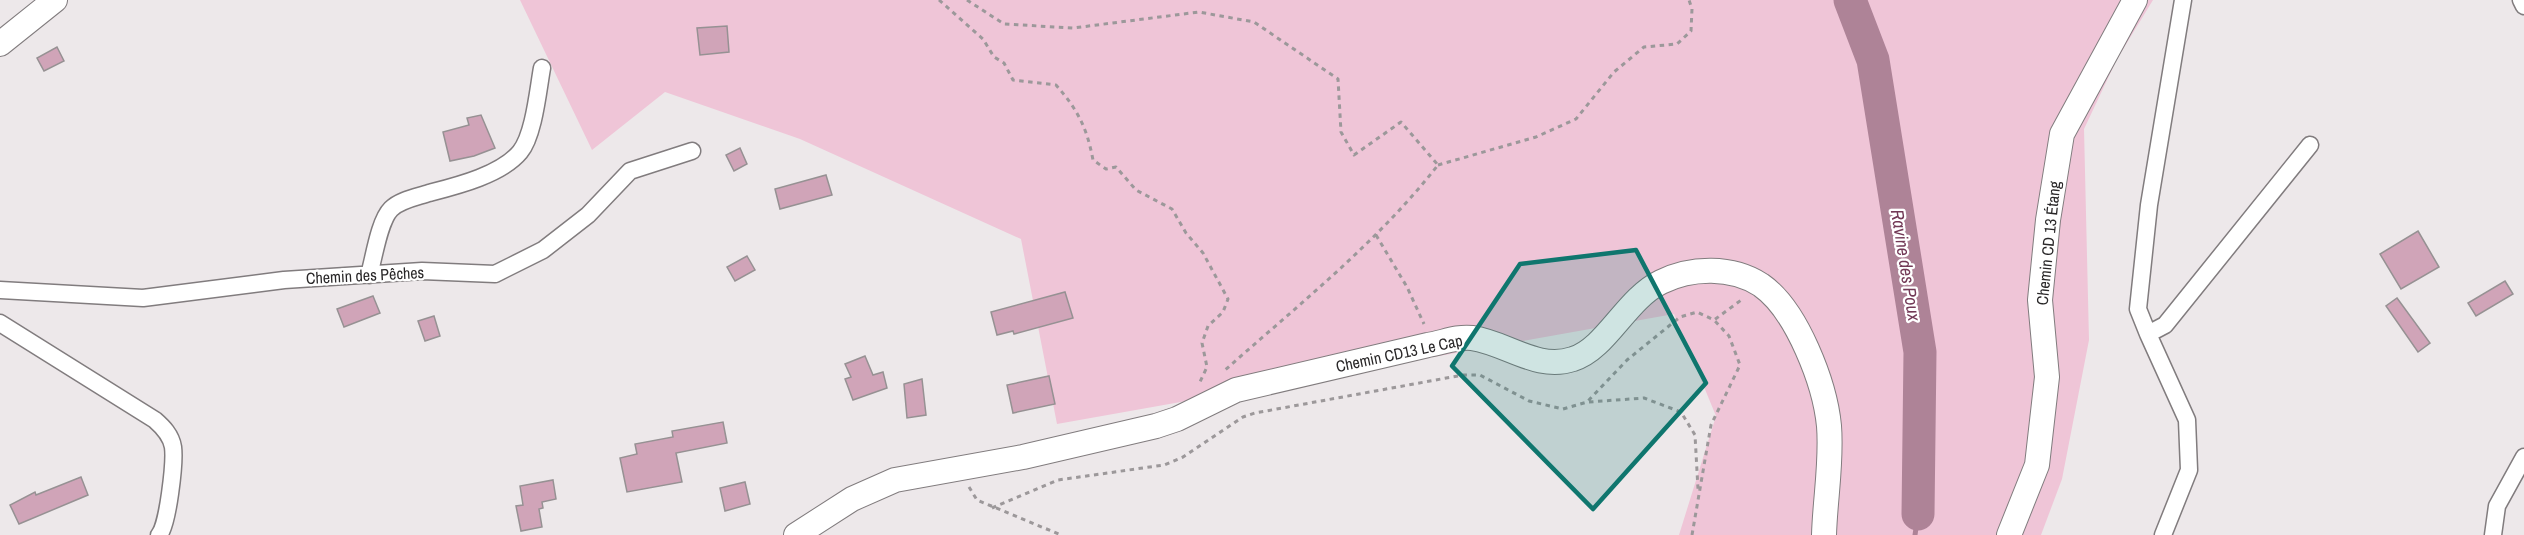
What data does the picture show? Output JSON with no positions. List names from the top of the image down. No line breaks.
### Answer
{"streets":{"main road":["Chemin CD 13 Étang","Chemin CD13 Le Cap"],"street":["Chemin des Pêches"]},"water":["Ravine des Poux"]}
